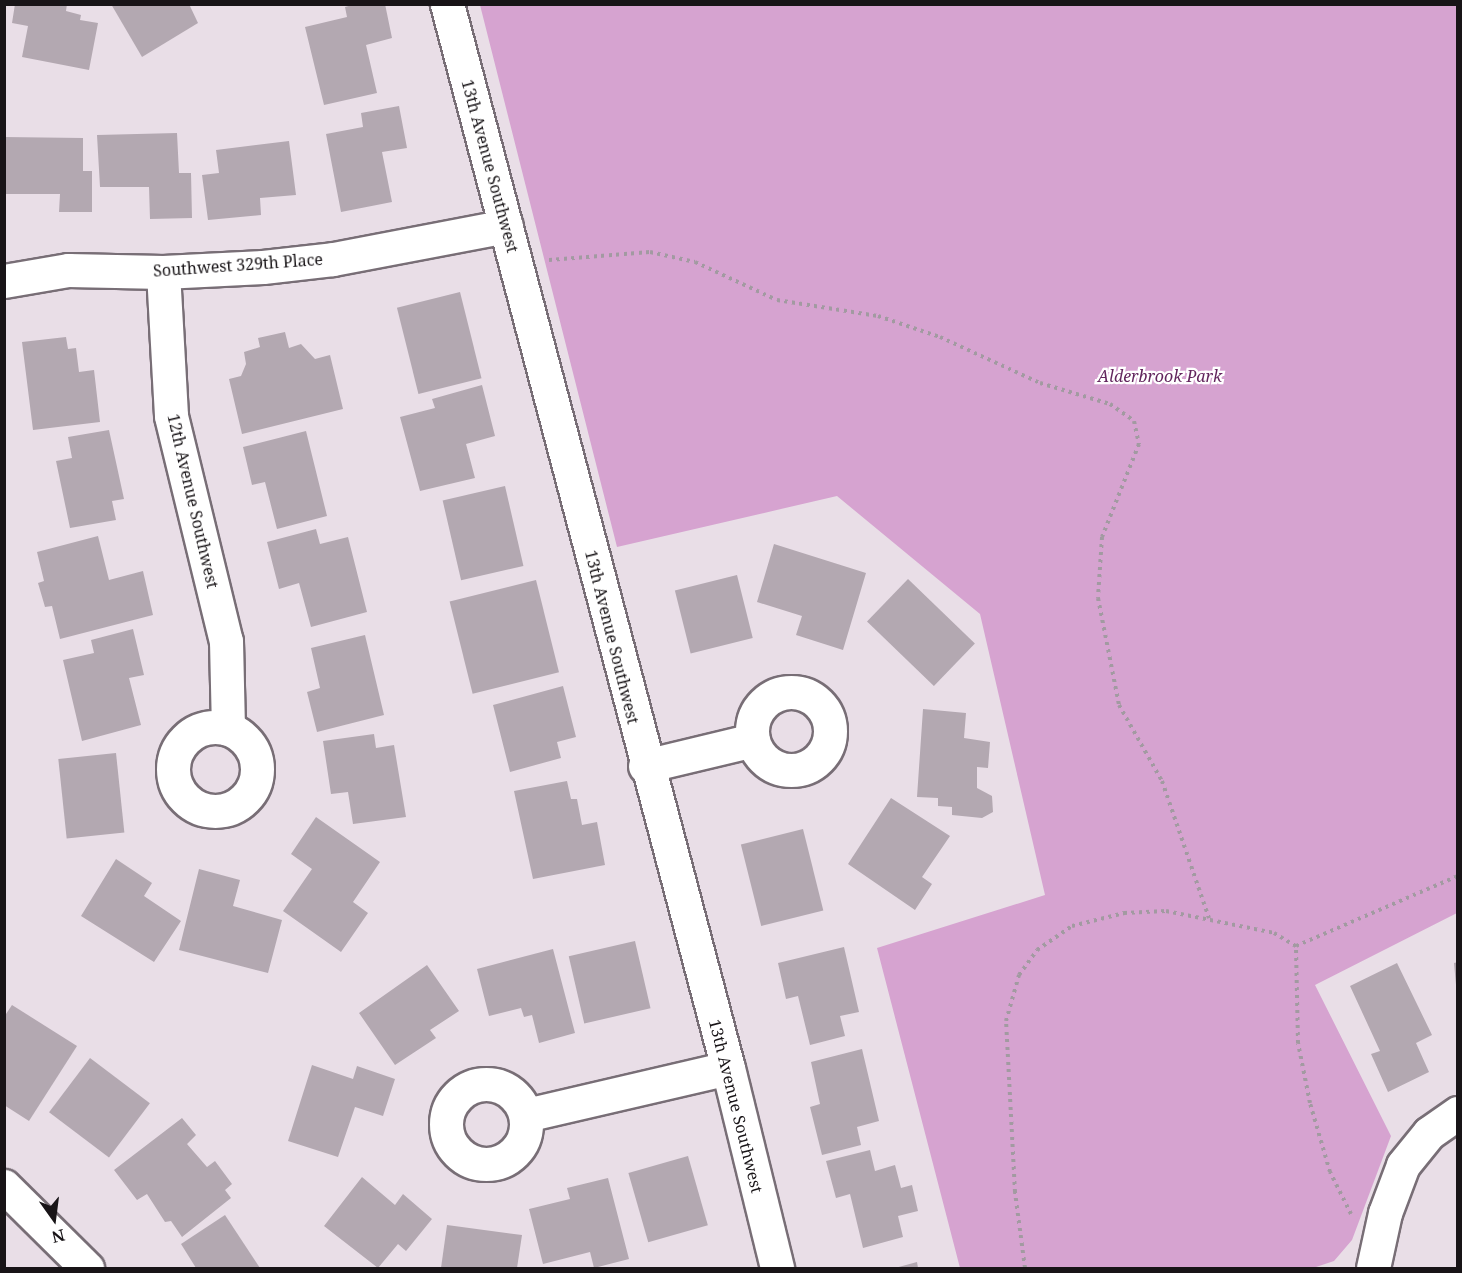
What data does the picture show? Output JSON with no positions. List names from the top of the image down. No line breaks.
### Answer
{"streets":{"street":["13th Avenue Southwest","Southwest 329th Place","12th Avenue Southwest"]},"crossings":[["13th Avenue Southwest","Southwest 329th Place"],["Southwest 329th Place","12th Avenue Southwest"]],"parks":["Alderbrook Park"],"north":"bottom"}
